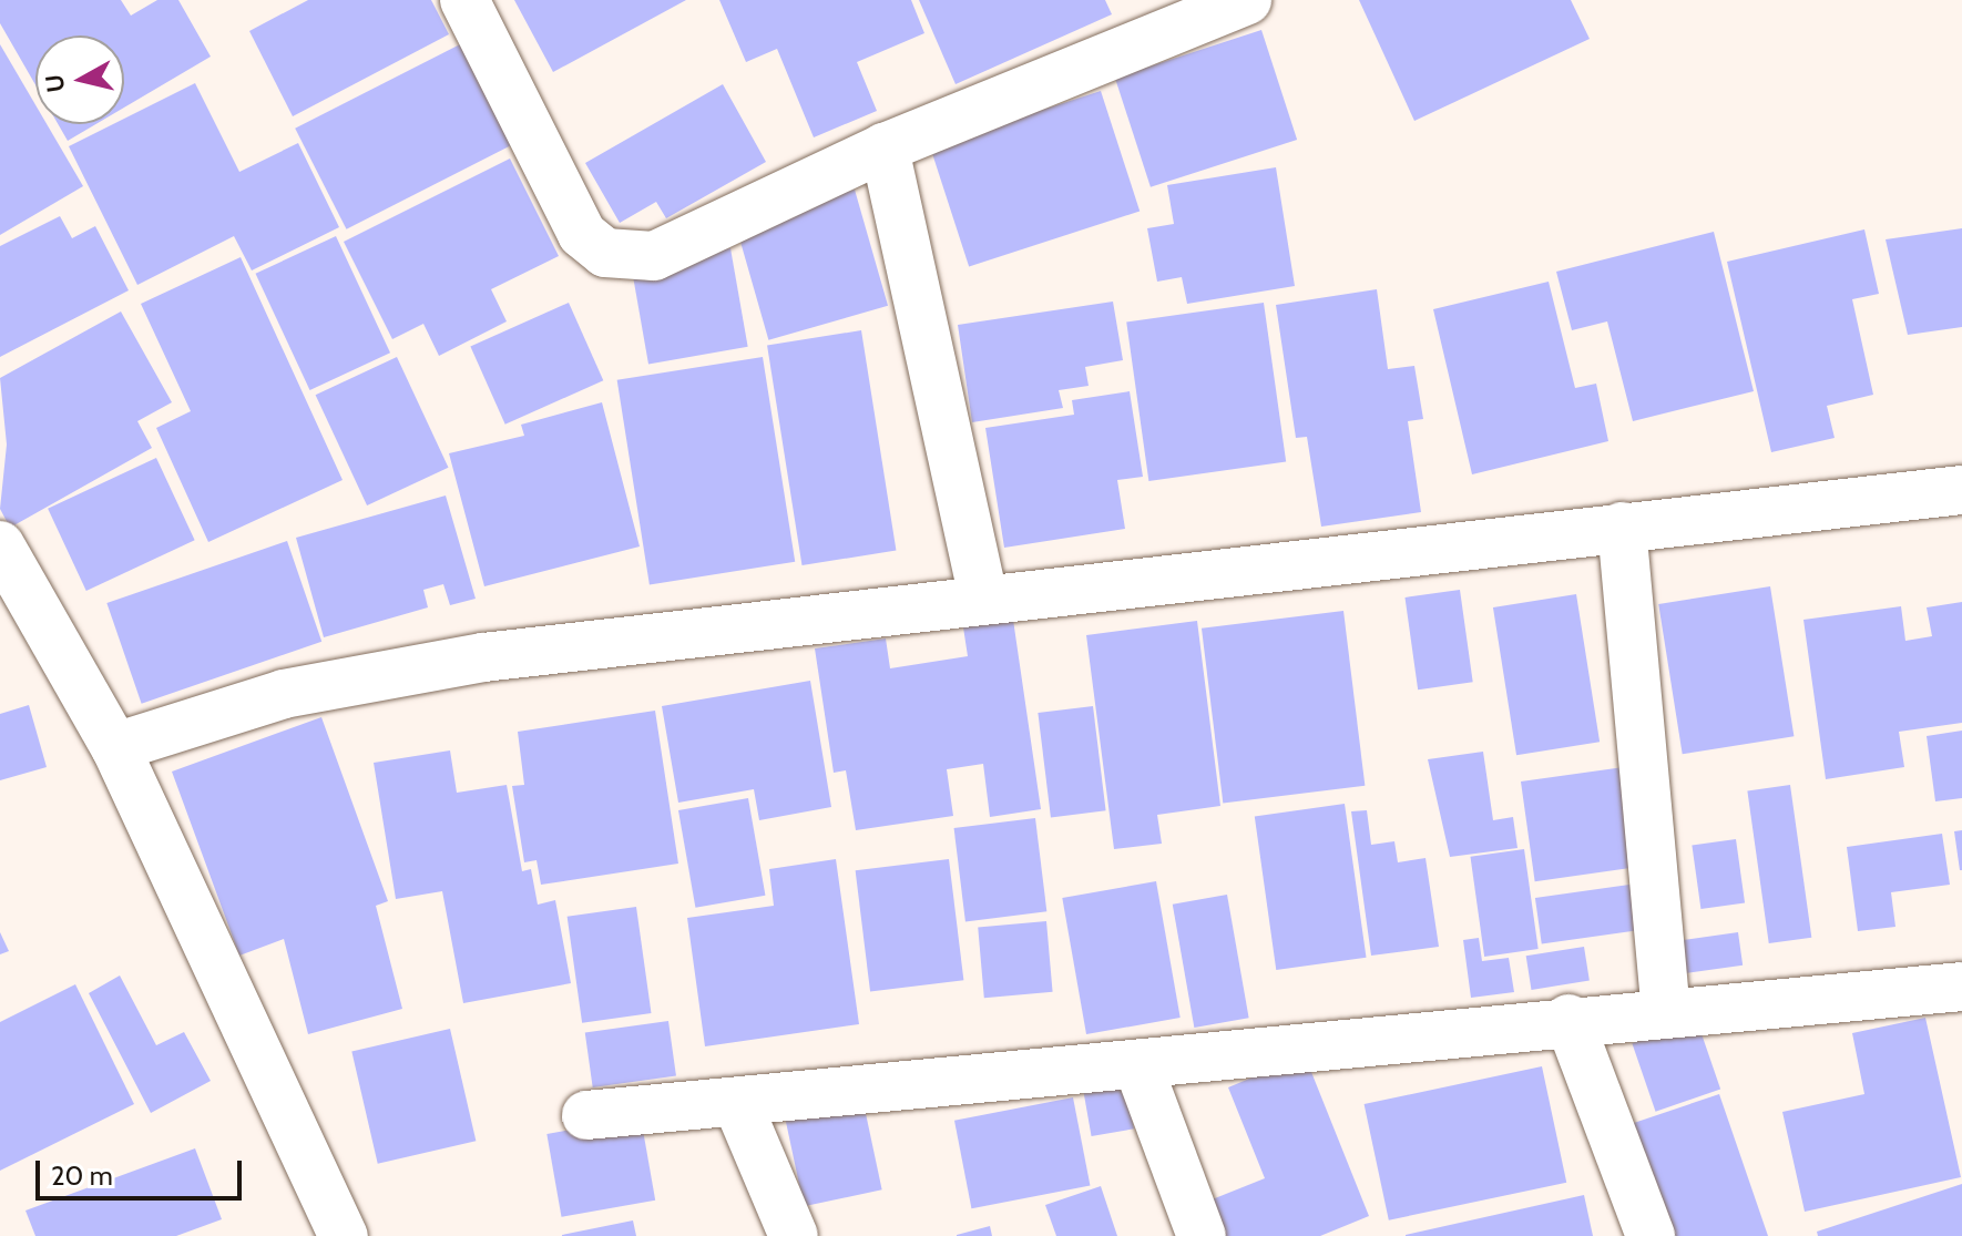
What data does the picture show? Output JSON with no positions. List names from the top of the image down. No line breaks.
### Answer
{"scale_bar":"20 m","north":"left"}
